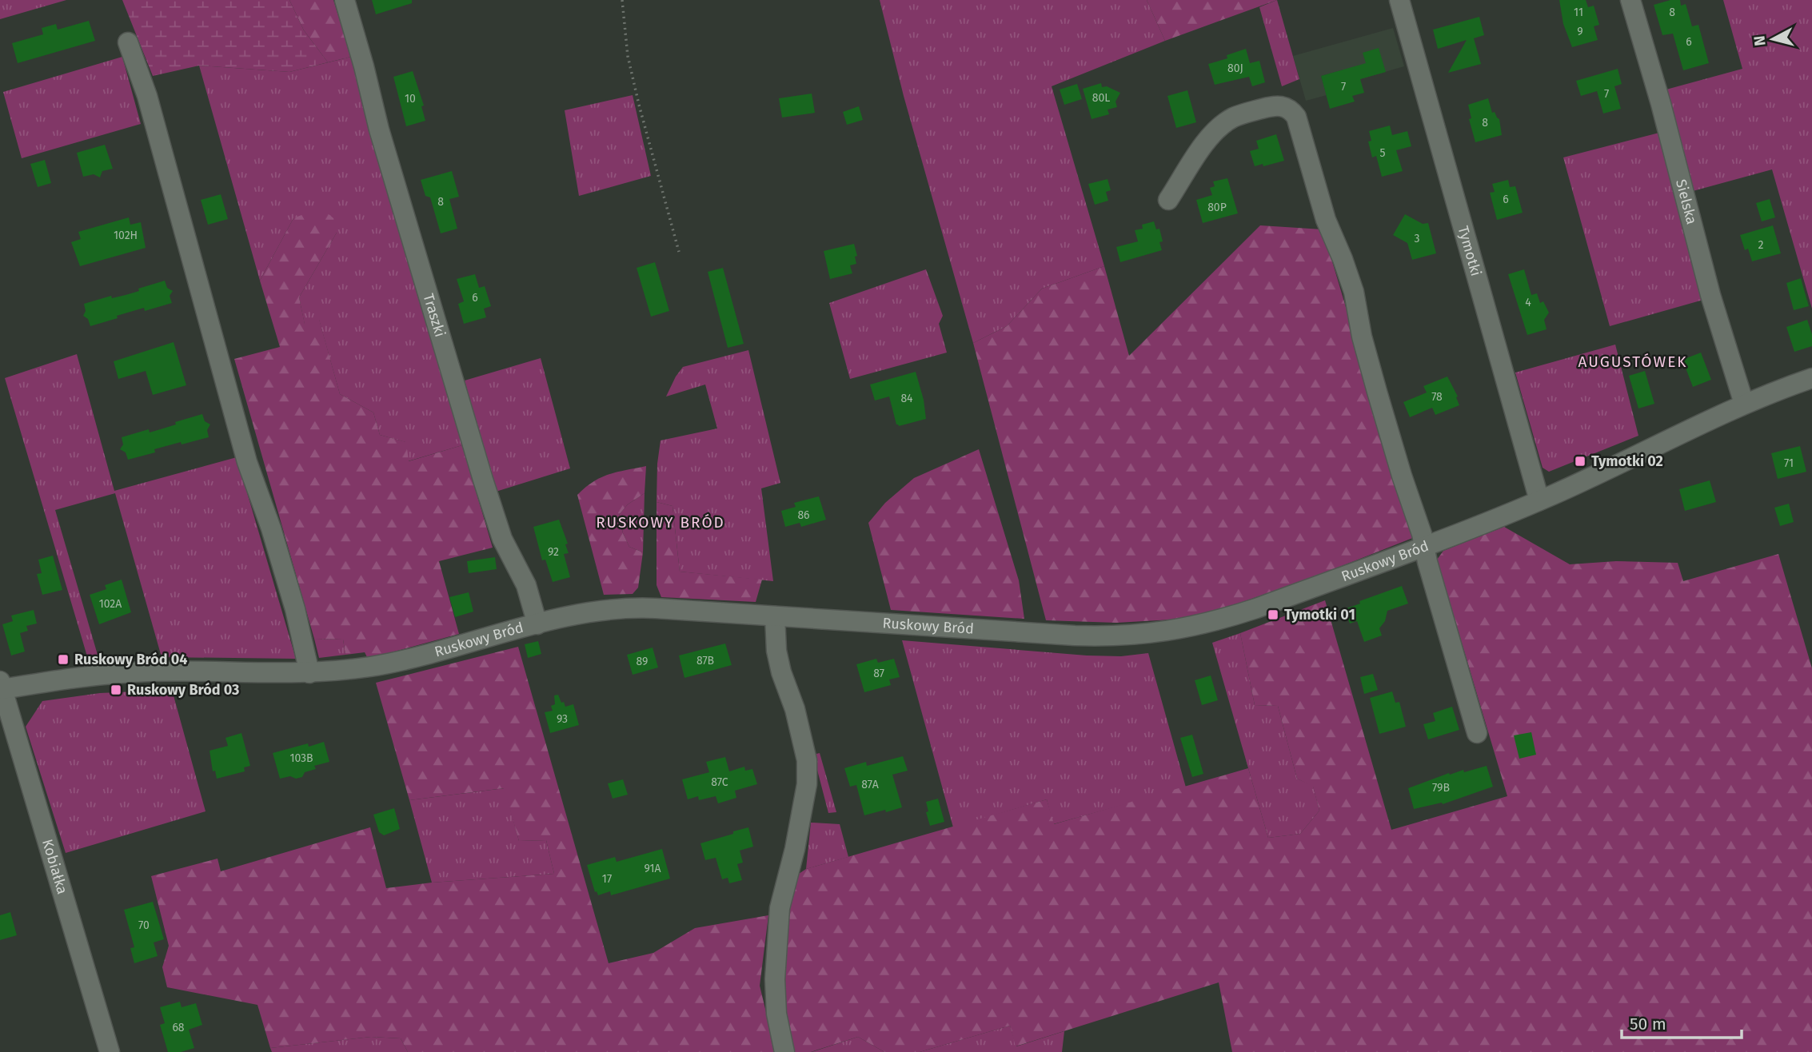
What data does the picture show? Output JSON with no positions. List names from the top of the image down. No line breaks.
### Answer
{"streets":{"street":["Sielska","Tymotki","Traszki","Ruskowy Bród","Kobiałka"]},"crossings":[["Sielska","Ruskowy Bród"],["Tymotki","Ruskowy Bród"],["Traszki","Ruskowy Bród"],["Ruskowy Bród","Kobiałka"]],"districts":["AUGUSTÓWEK","RUSKOWY BRÓD"],"places":{"transit":["Tymotki 02","Tymotki 01","Ruskowy Bród 04","Ruskowy Bród 03"]},"house_numbers":["11","8","9","6","80J","7","7","80L","10","8","5","6","8","80P","102H","3","2","6","4","78","84","71","86","92","102A","87B","89","87","93","103B","87C","87A","79B","91A","17","70","68"],"scale_bar":"50 m","north":"left"}
